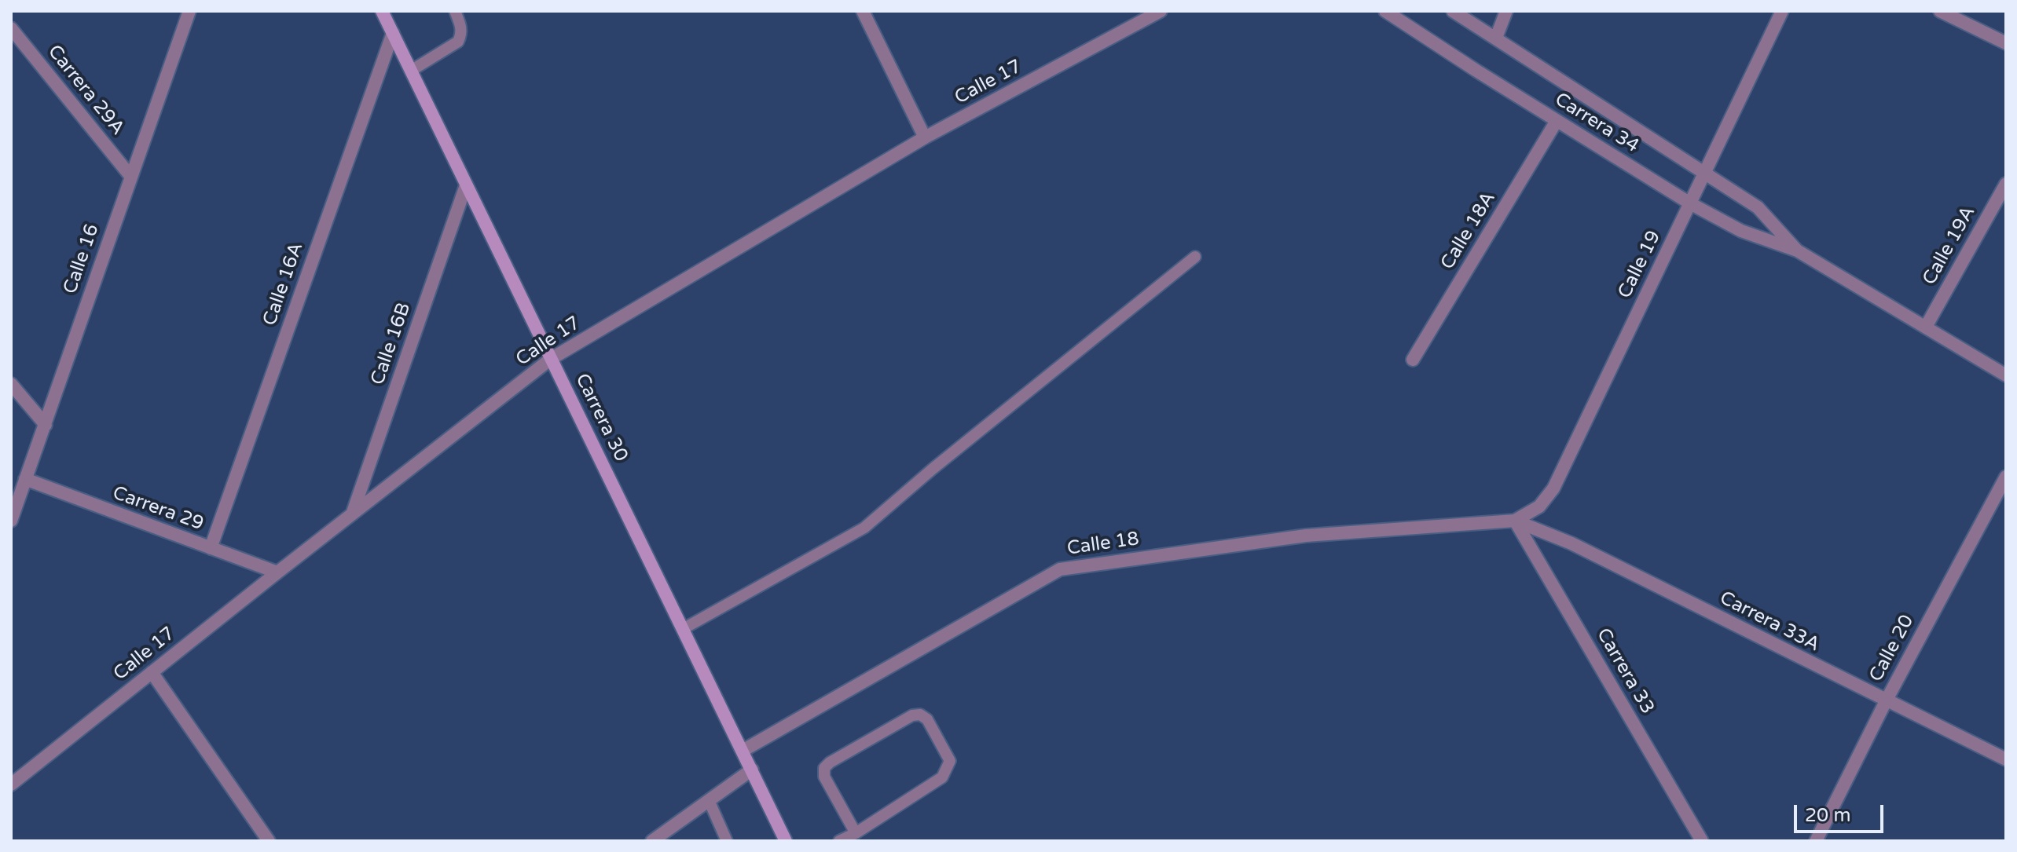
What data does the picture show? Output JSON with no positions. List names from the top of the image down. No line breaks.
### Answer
{"streets":{"main road":["Carrera 30"],"street":["Calle 17","Carrera 29A","Carrera 34","Calle 18A","Calle 19A","Calle 16","Calle 19","Calle 16A","Calle 16B","Carrera 29","Calle 18","Carrera 33A","Calle 20","Carrera 33"]},"crossings":[["Calle 17","Calle 16B"],["Calle 17","Carrera 30"],["Calle 17","Carrera 29"],["Carrera 29A","Calle 16"],["Carrera 34","Calle 18A"],["Carrera 34","Calle 19A"],["Carrera 34","Calle 19"],["Calle 16","Carrera 29"],["Calle 19","Calle 18"],["Calle 19","Carrera 33A"],["Calle 19","Carrera 33"],["Calle 16A","Carrera 30"],["Calle 16A","Carrera 29"],["Calle 16B","Carrera 30"],["Carrera 30","Calle 18"],["Calle 18","Carrera 33A"],["Calle 18","Carrera 33"],["Carrera 33A","Calle 20"],["Carrera 33A","Carrera 33"]],"scale_bar":"20 m"}
